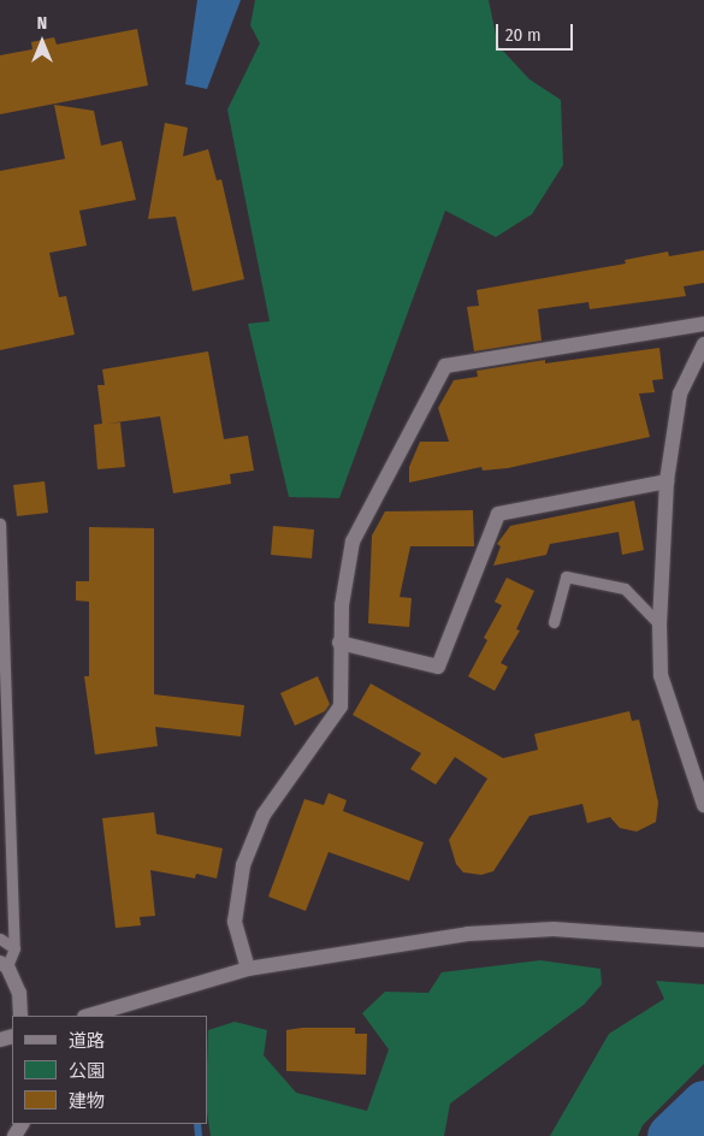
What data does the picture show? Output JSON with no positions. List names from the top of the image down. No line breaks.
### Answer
{"legend":["道路","公園","建物"],"scale_bar":"20 m","north":"top"}
